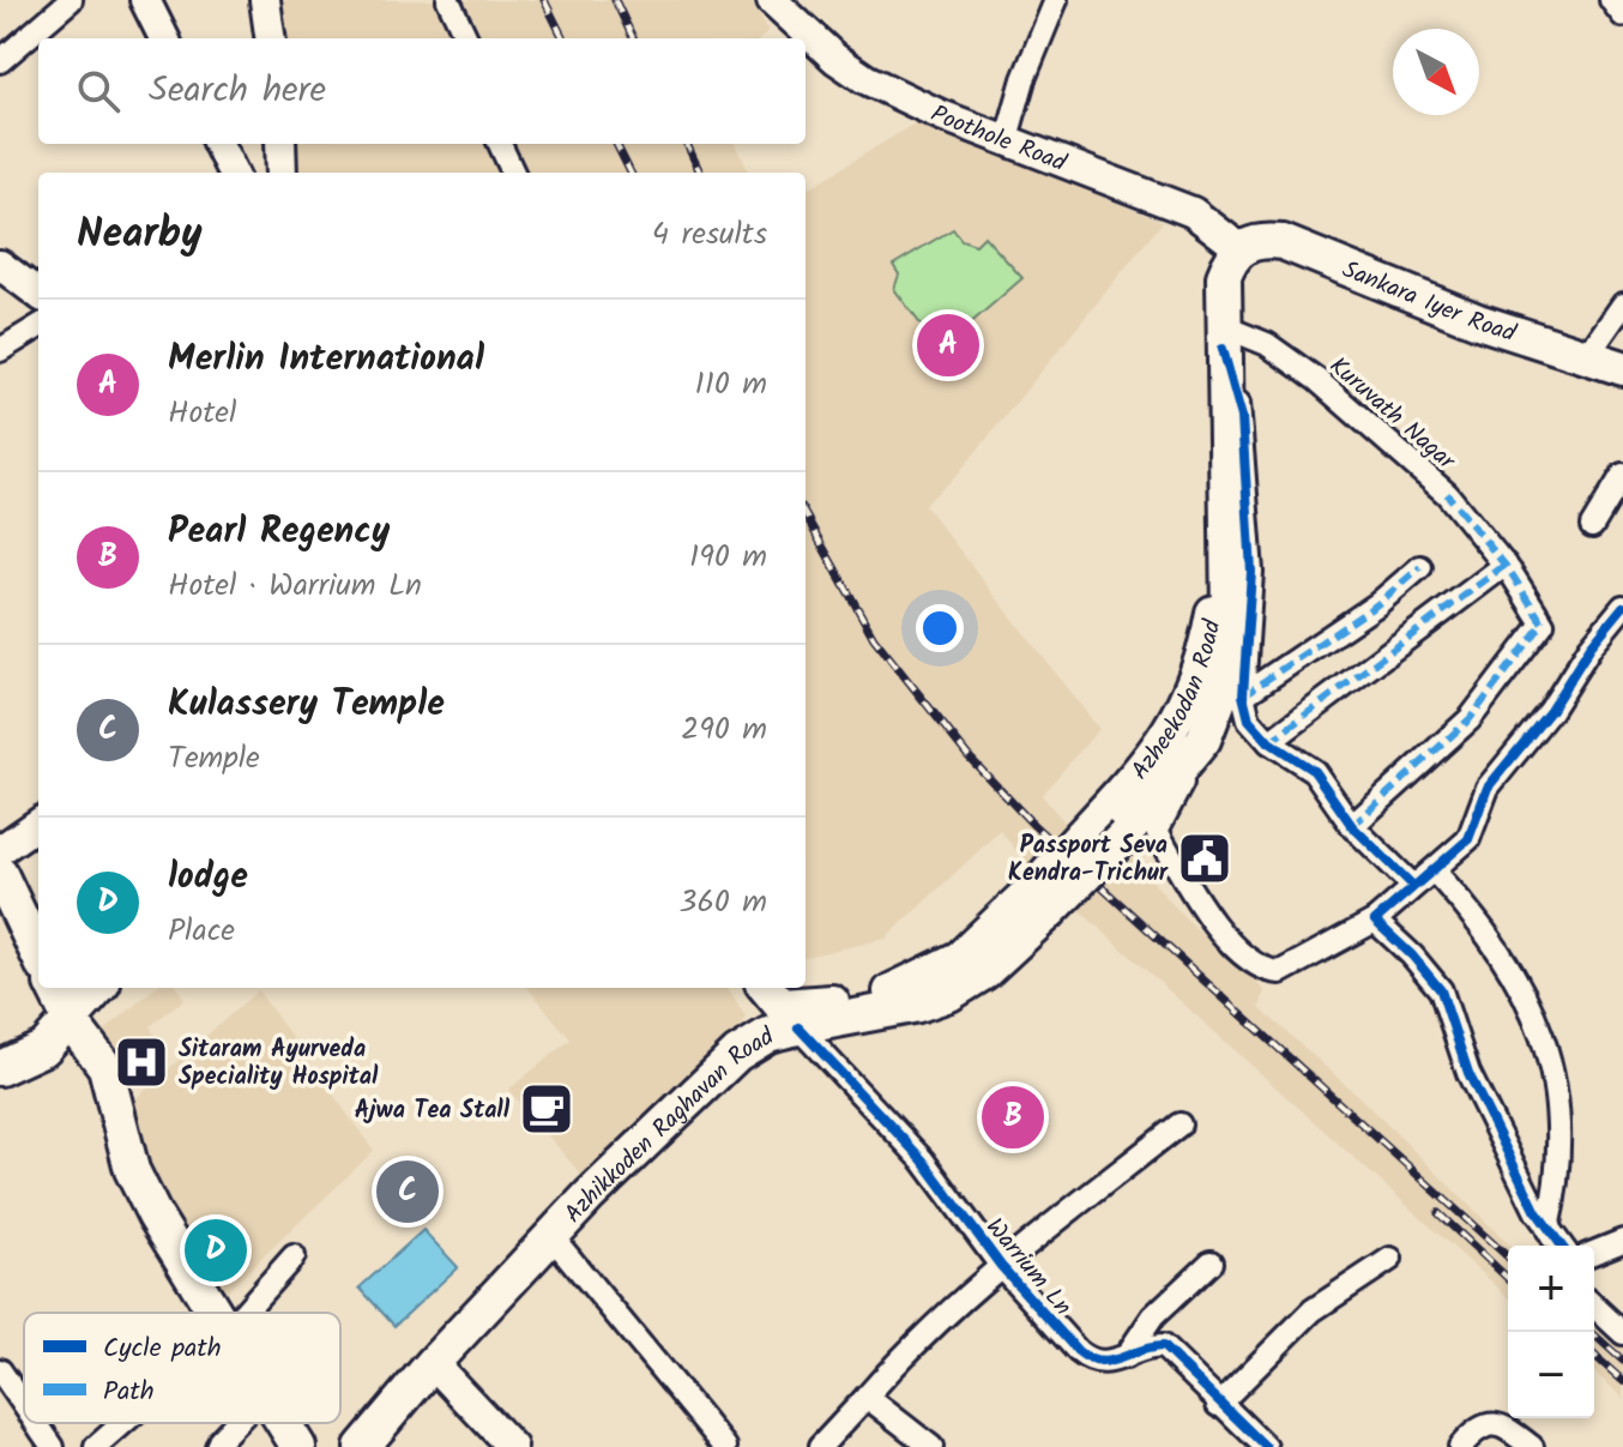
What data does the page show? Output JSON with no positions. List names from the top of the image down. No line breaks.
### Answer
{"streets":{"main road":["Sankara Iyer Road","Azheekodan Road","Azhikkoden Raghavan Road"],"street":["Poothole Road","Kuruvath Nagar","Warrium Ln"]},"crossings":[["Poothole Road","Sankara Iyer Road"],["Poothole Road","Azheekodan Road"],["Sankara Iyer Road","Azheekodan Road"],["Kuruvath Nagar","Azheekodan Road"],["Azheekodan Road","Azhikkoden Raghavan Road"],["Azhikkoden Raghavan Road","Warrium Ln"]],"places":{"public building":["Passport Seva Kendra-Trichur"],"hospital":["Sitaram Ayurveda Speciality Hospital"],"cafe":["Ajwa Tea Stall"]},"legend":["Cycle path","Path"],"north":"bottom right","page":{"search":"Search here","heading":["Nearby","4 results"],"list":[{"mark":"A","name":"Merlin International","note":"Hotel","value":"110 m"},{"mark":"B","name":"Pearl Regency","note":"Hotel · Warrium Ln","value":"190 m"},{"mark":"C","name":"Kulassery Temple","note":"Temple","value":"290 m"},{"mark":"D","name":"lodge","note":"Place","value":"360 m"}],"pins":["A","B","C","D"],"map_buttons":["+","−"]}}
